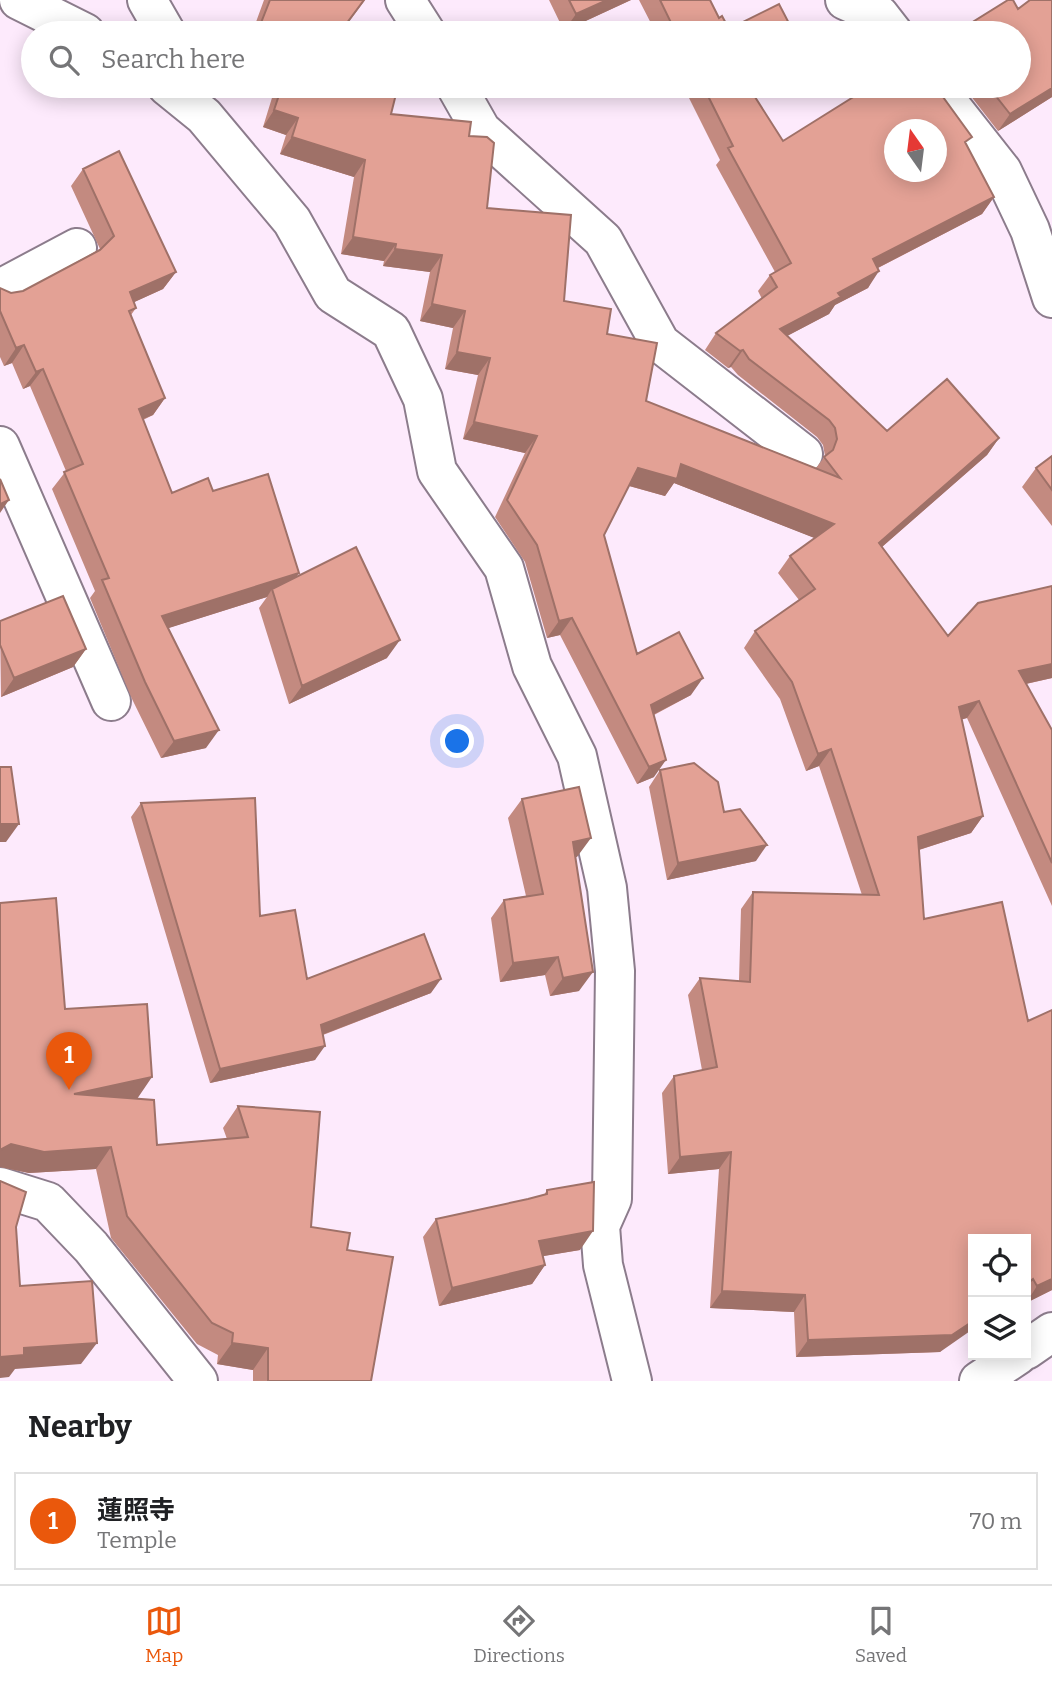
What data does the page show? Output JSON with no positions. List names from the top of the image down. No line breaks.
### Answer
{"north":"top","page":{"search":"Search here","pins":"1","heading":"Nearby","list":[{"mark":"1","name":"蓮照寺","note":"Temple","value":"70 m"}],"nav":["Map","Directions","Saved"]}}
